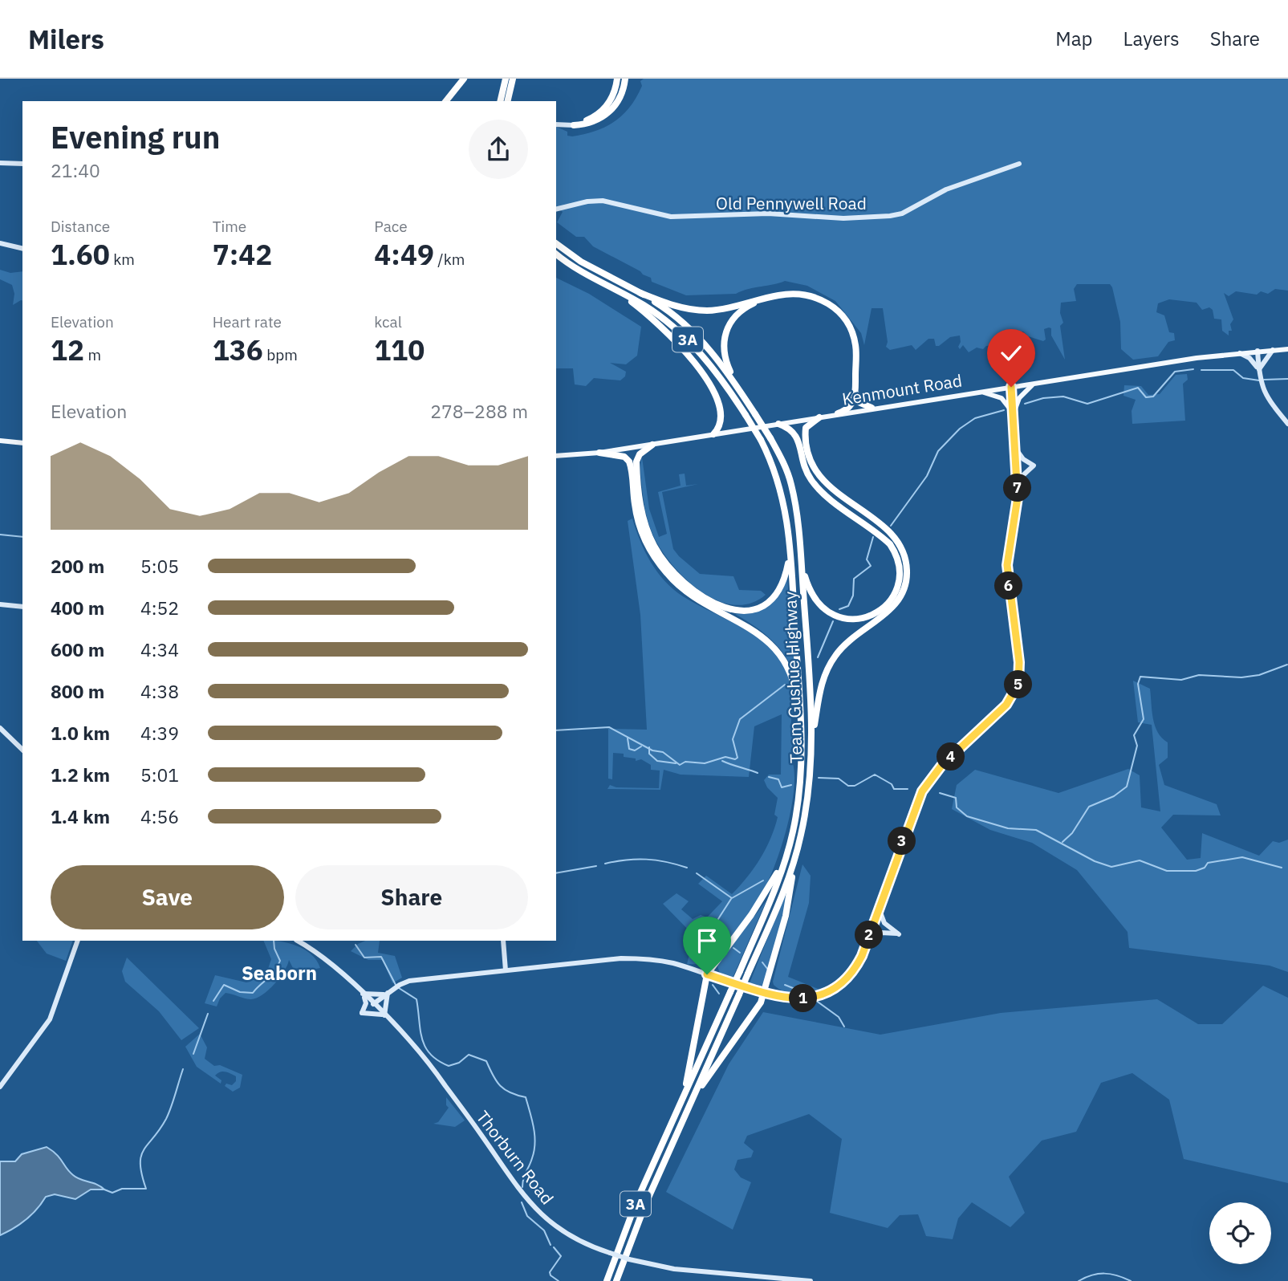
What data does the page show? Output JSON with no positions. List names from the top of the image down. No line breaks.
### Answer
{"streets":{"highway":["3A","Team Gushue Highway"],"main road":["Old Pennywell Road","Kenmount Road","Thorburn Road"]},"districts":["Seaborn"],"page":{"header":"Milers","nav":["Map","Layers","Share"],"heading":["Evening run","21:40"],"stats":[["Distance","1.60 km"],["Time","7:42"],["Pace","4:49 /km"],["Elevation","12 m"],["Heart rate","136 bpm"],["kcal","110"]],"chart":["Elevation","278–288 m"],"pins":["7","6","5","4","3","2","1"],"list":[{"name":"200 m","note":"5:05"},{"name":"400 m","note":"4:52"},{"name":"600 m","note":"4:34"},{"name":"800 m","note":"4:38"},{"name":"1.0 km","note":"4:39"},{"name":"1.2 km","note":"5:01"},{"name":"1.4 km","note":"4:56"}],"buttons":["Save","Share"]}}
